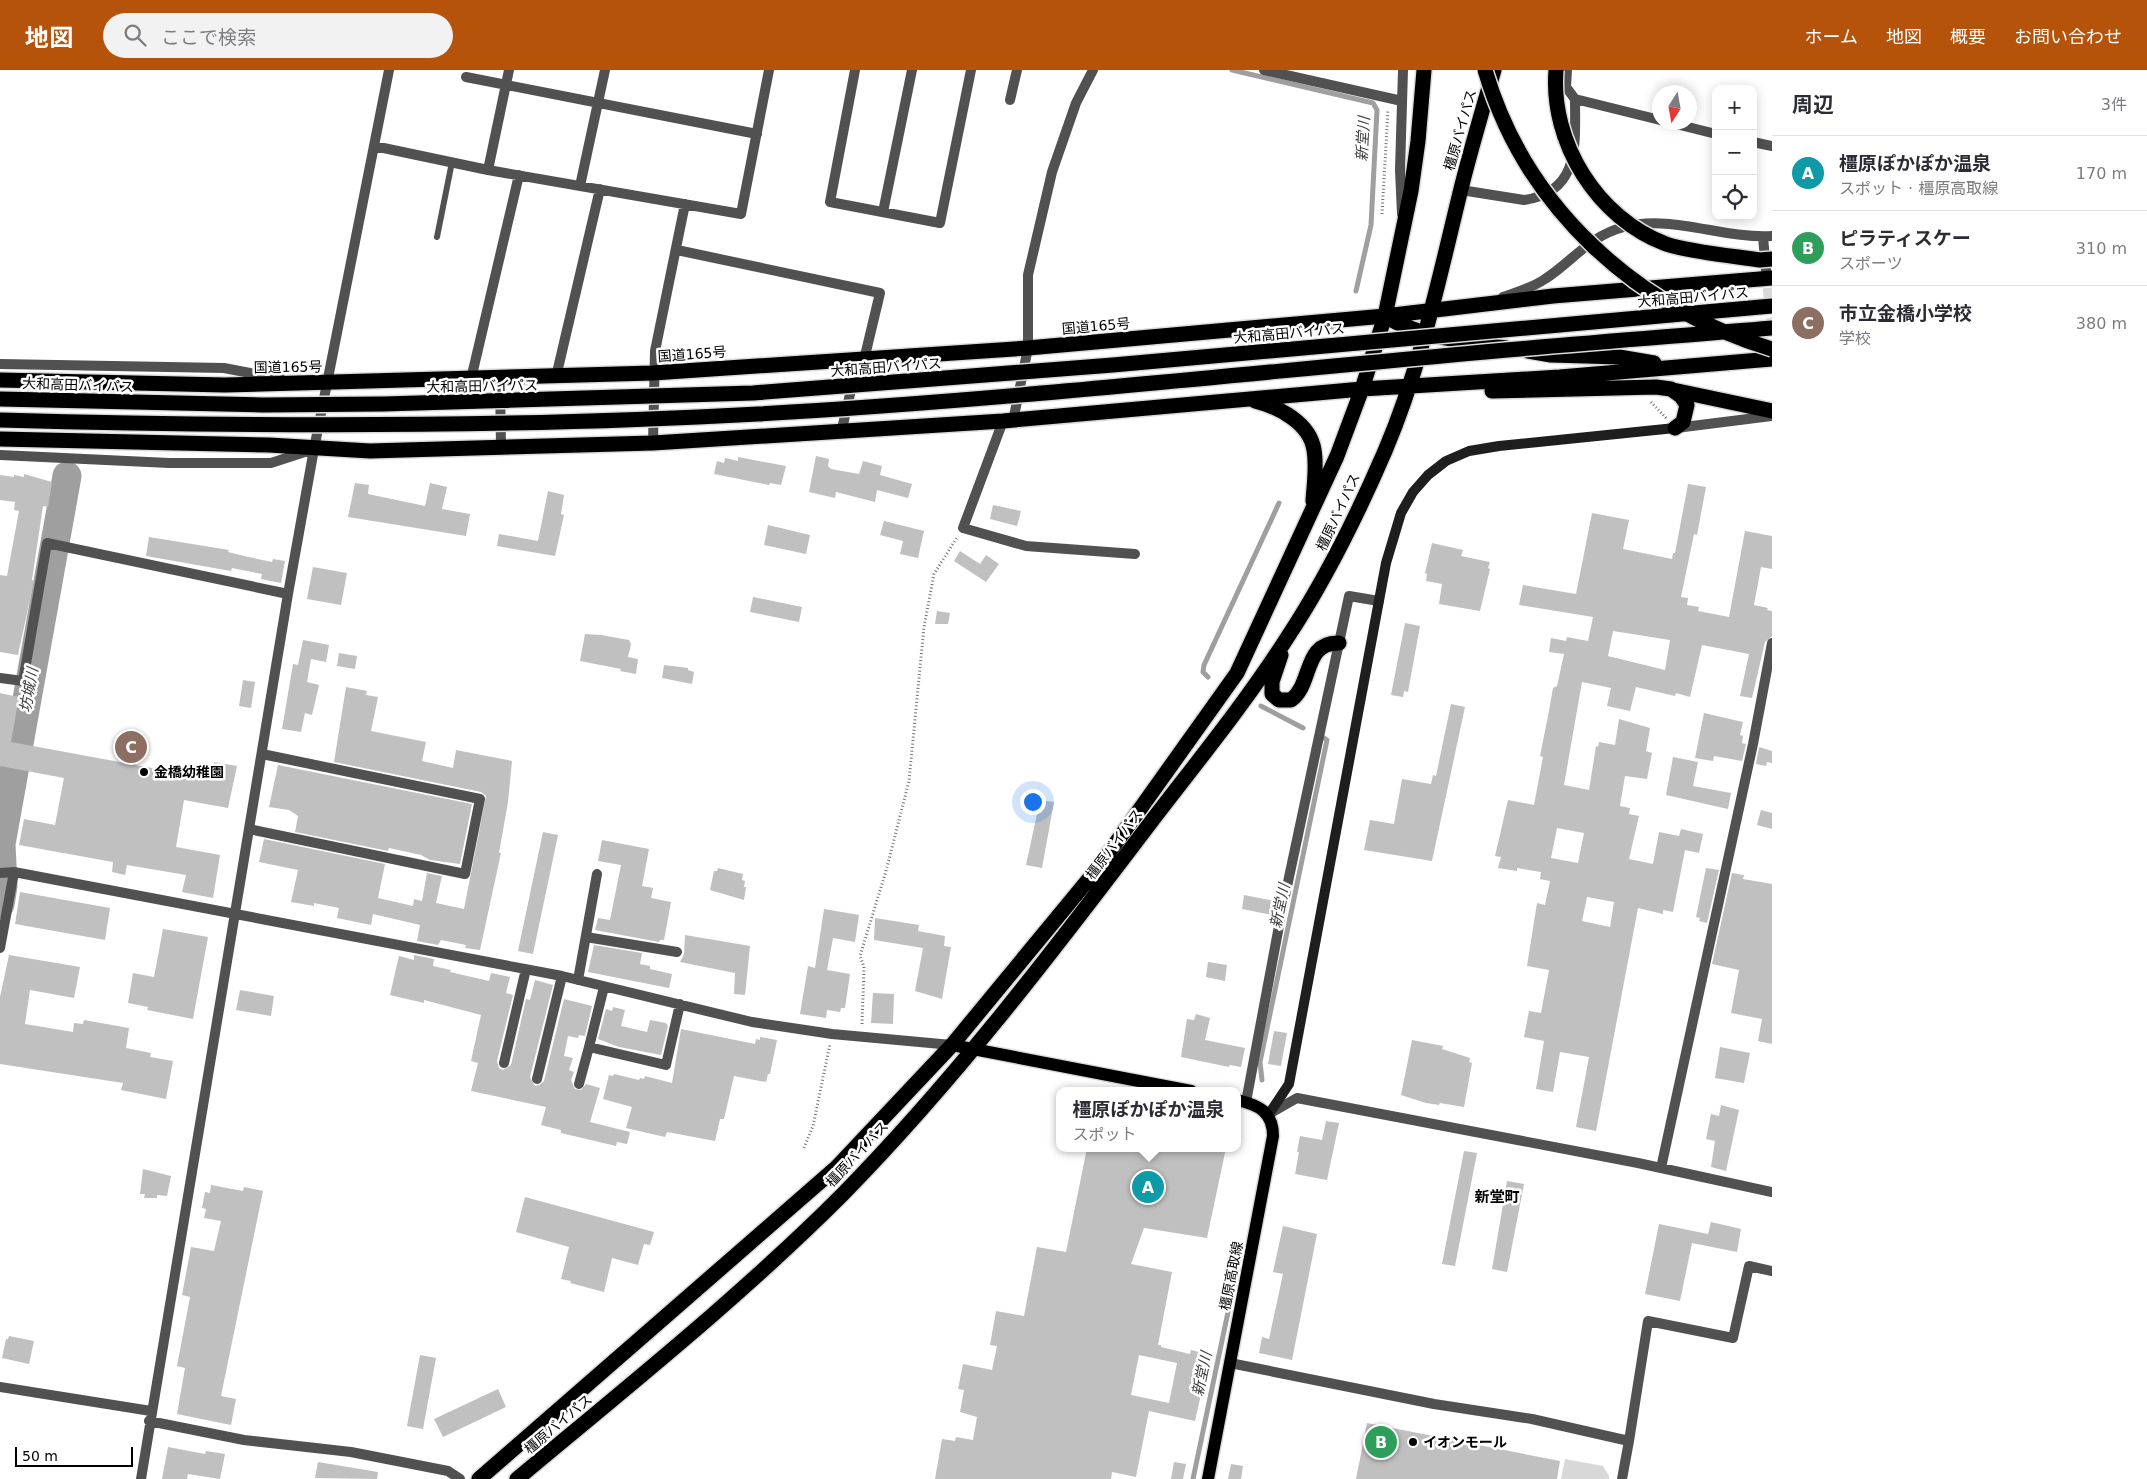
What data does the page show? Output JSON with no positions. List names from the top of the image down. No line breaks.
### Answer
{"streets":{"highway":["橿原バイパス","大和高田バイパス","国道165号"],"main road":["橿原高取線"]},"crossings":[["橿原バイパス","国道165号"]],"districts":["新堂町"],"water":["新堂川","坊城川"],"places":["金橋幼稚園","イオンモール"],"scale_bar":"50 m","north":"bottom","page":{"header":"地図","search":"ここで検索","nav":["ホーム","地図","概要","お問い合わせ"],"heading":["周辺","3件"],"map_buttons":["+","−"],"list":[{"mark":"A","name":"橿原ぽかぽか温泉","note":"スポット · 橿原高取線","value":"170 m"},{"mark":"B","name":"ピラティスケー","note":"スポーツ","value":"310 m"},{"mark":"C","name":"市立金橋小学校","note":"学校","value":"380 m"}],"pins":["C","A","B"],"popup":["橿原ぽかぽか温泉","スポット"],"scale":"50 m"}}
